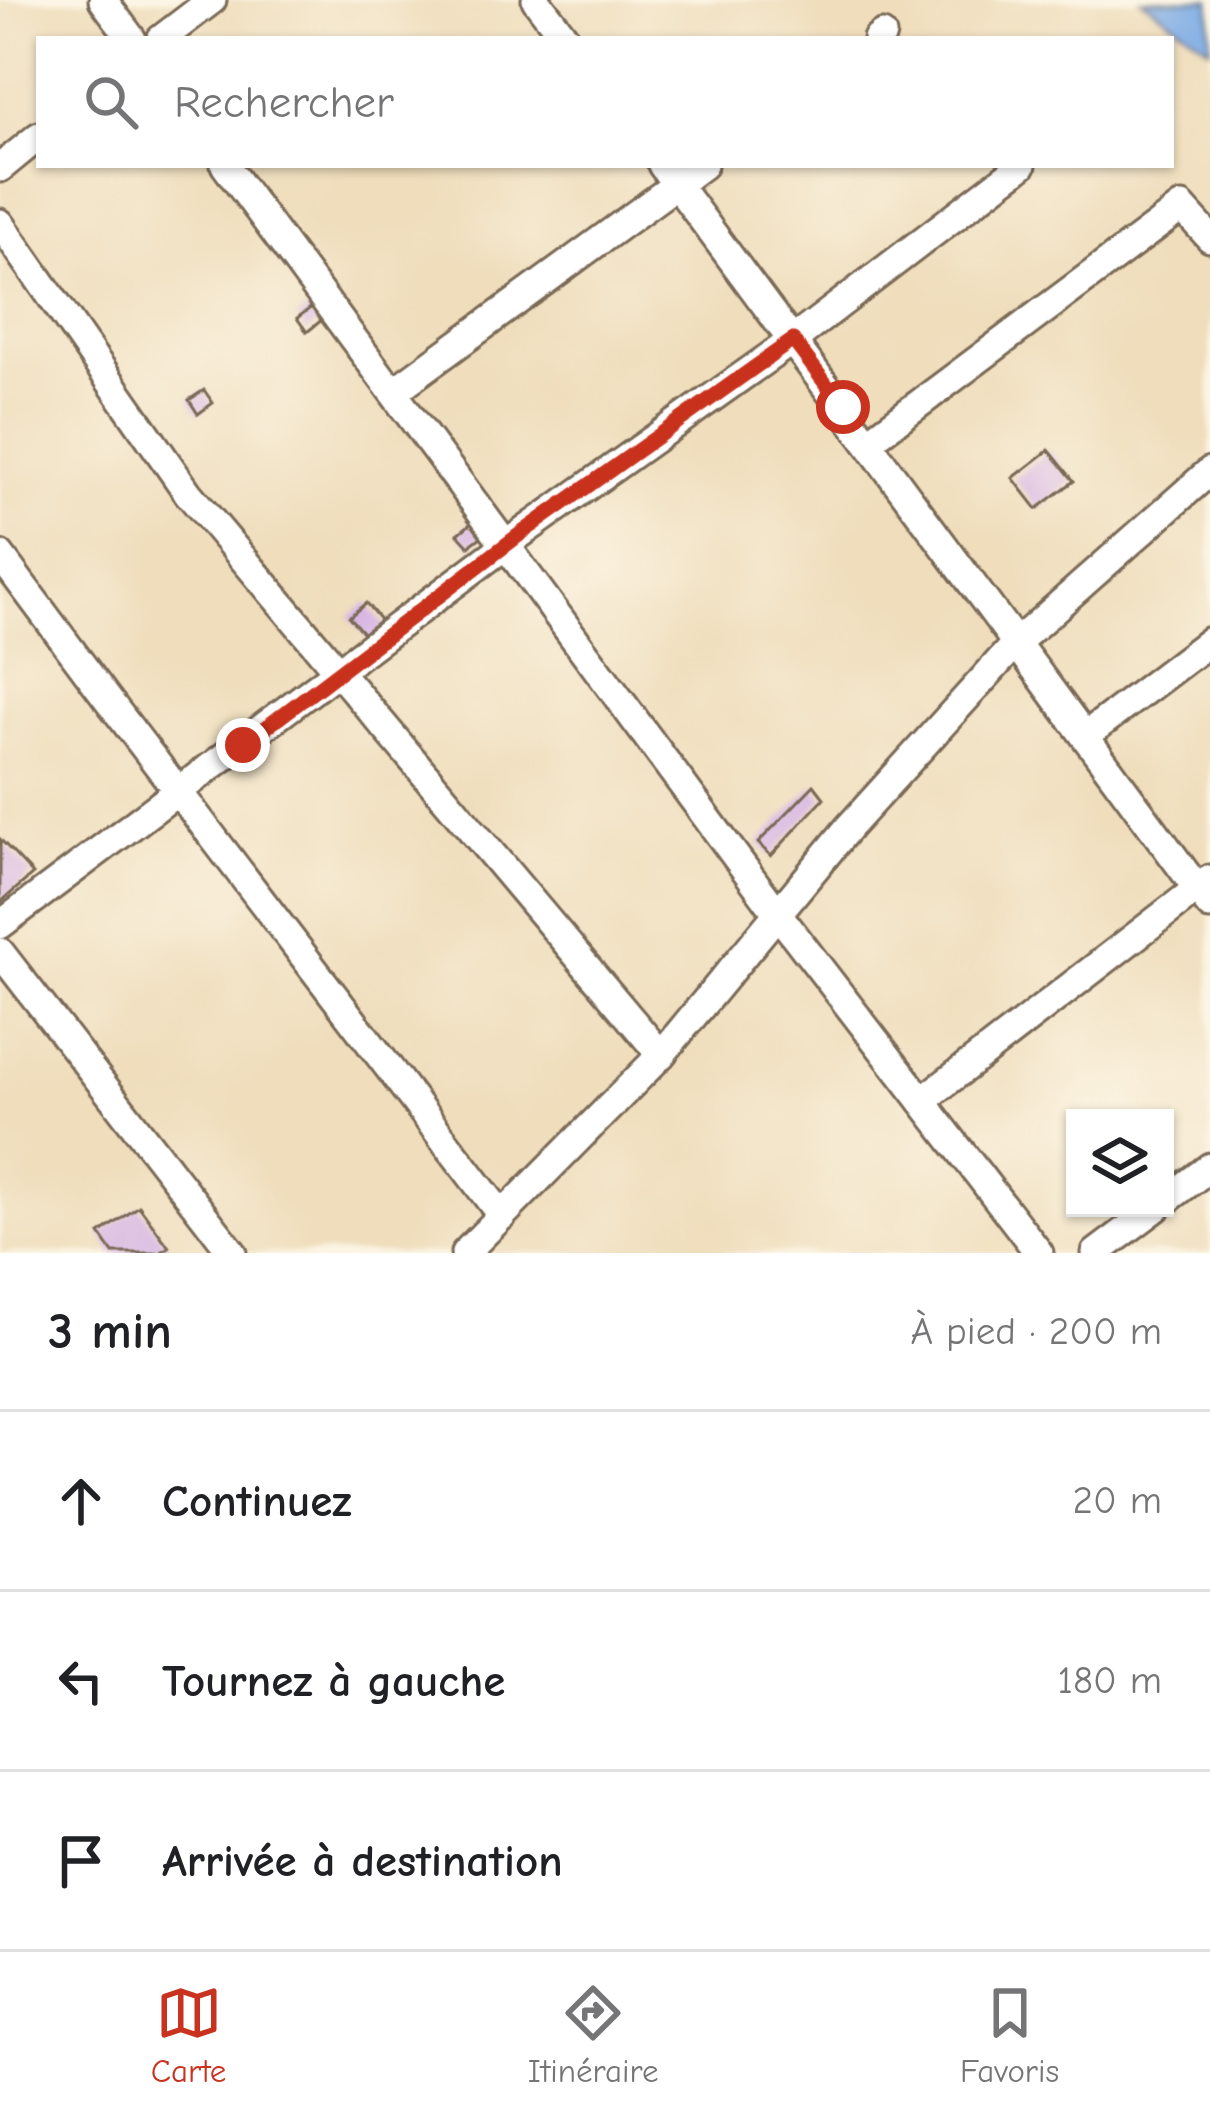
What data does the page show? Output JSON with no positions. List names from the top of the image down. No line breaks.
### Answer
{"page":{"search":"Rechercher","heading":["3 min","À pied · 200 m"],"list":[["Continuez","20 m"],["Tournez à gauche","180 m"],"Arrivée à destination"],"nav":["Carte","Itinéraire","Favoris"]}}
